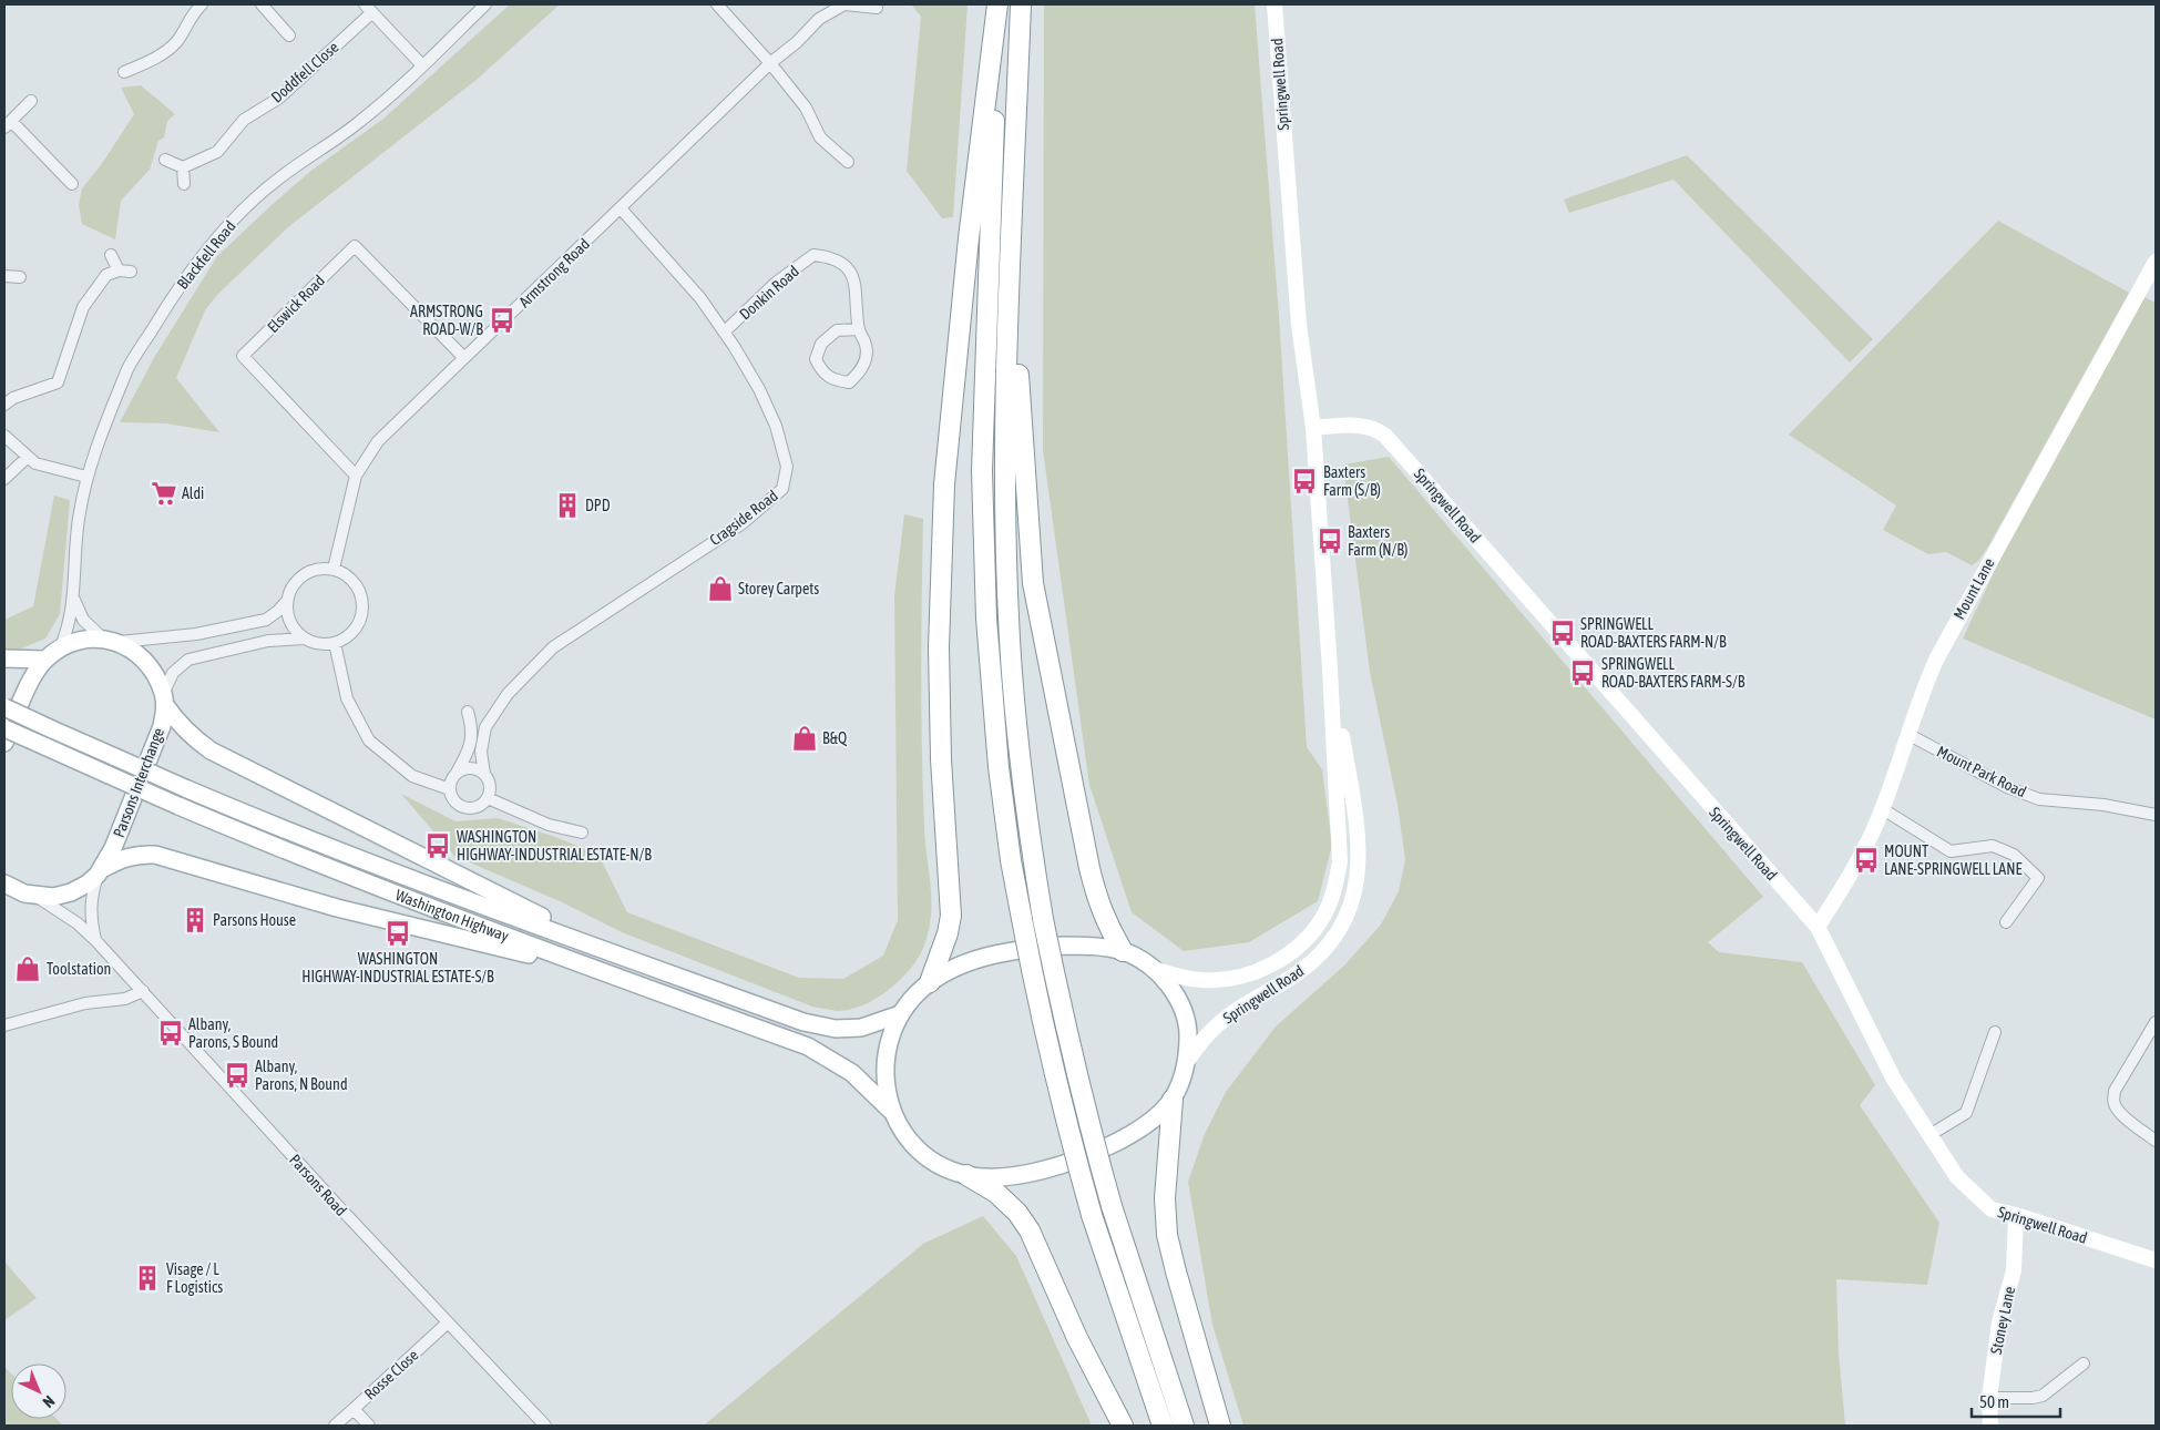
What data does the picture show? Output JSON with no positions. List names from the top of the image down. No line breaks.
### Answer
{"streets":{"main road":["Springwell Road","Mount Lane","Parsons Interchange","Washington Highway","Stoney Lane"],"street":["Doddfell Close","Blackfell Road","Armstrong Road","Donkin Road","Elswick Road","Cragside Road","Mount Park Road","Parsons Road","Rosse Close"]},"crossings":[["Springwell Road","Mount Lane"],["Springwell Road","Stoney Lane"],["Armstrong Road","Elswick Road"],["Armstrong Road","Cragside Road"],["Donkin Road","Cragside Road"],["Mount Lane","Mount Park Road"],["Parsons Interchange","Parsons Road"],["Parsons Road","Rosse Close"]],"places":{"bus stop":["ARMSTRONG ROAD-W/B","Baxters Farm (S/B)","Baxters Farm (N/B)","SPRINGWELL ROAD-BAXTERS FARM-N/B","SPRINGWELL ROAD-BAXTERS FARM-S/B","WASHINGTON HIGHWAY-INDUSTRIAL ESTATE-N/B","MOUNT LANE-SPRINGWELL LANE","WASHINGTON HIGHWAY-INDUSTRIAL ESTATE-S/B","Albany, Parons, S Bound","Albany, Parons, N Bound"],"supermarket":["Aldi"],"building":["DPD","Parsons House","Visage / L F Logistics"],"shop":["Storey Carpets","B&Q","Toolstation"]},"scale_bar":"50 m","north":"bottom right"}
